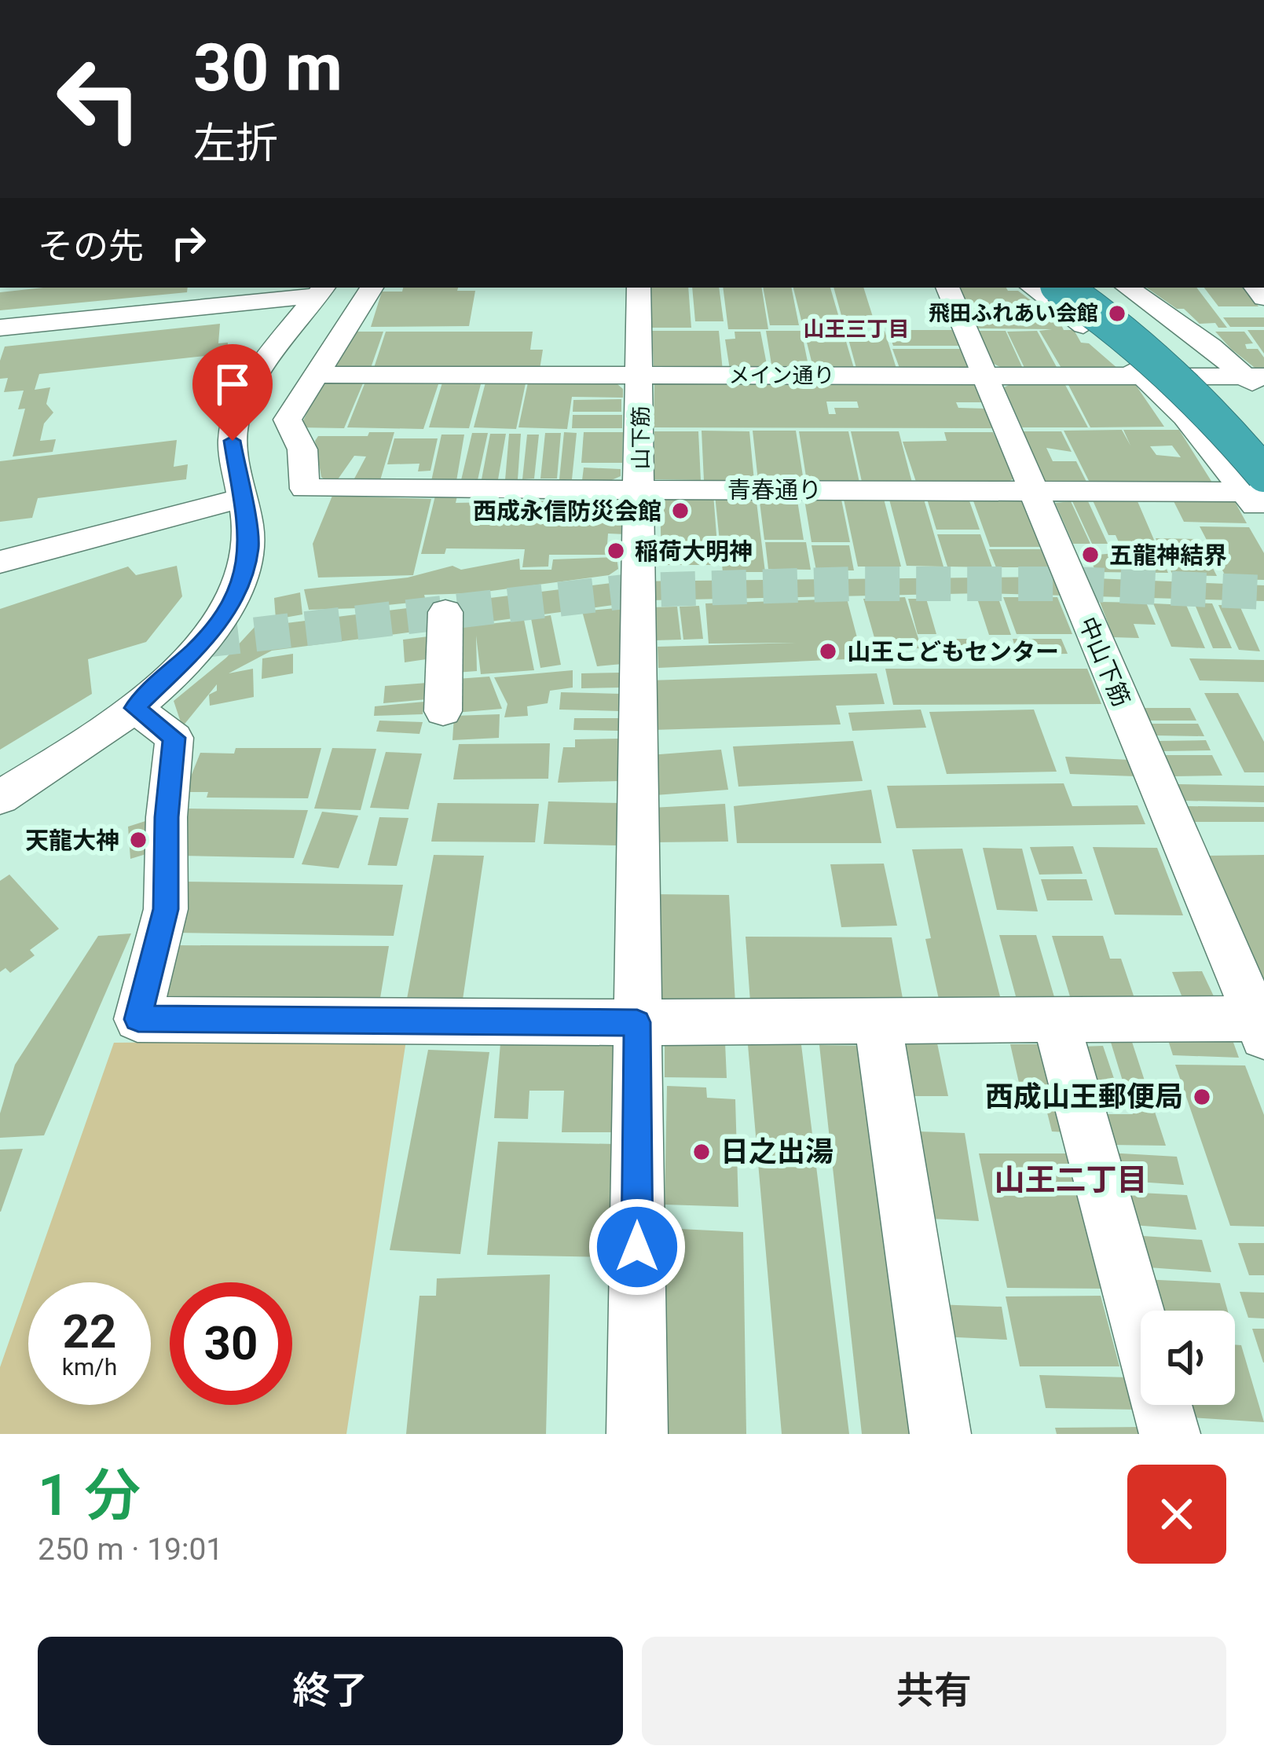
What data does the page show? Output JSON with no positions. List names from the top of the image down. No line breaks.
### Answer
{"streets":{"street":["メイン通り","山下筋","青春通り","中山下筋"]},"crossings":[["メイン通り","山下筋"],["メイン通り","青春通り"],["メイン通り","中山下筋"],["山下筋","青春通り"],["青春通り","中山下筋"]],"districts":["山王三丁目","山王二丁目"],"places":["飛田ふれあい会館","西成永信防災会館","稲荷大明神","五龍神結界","山王こどもセンター","天龍大神","西成山王郵便局","日之出湯"],"page":{"turn":["30 m","左折"],"then":"その先","speed":"22 km/h","limit":"30","heading":["1 分","250 m · 19:01"],"buttons":["終了","共有"]}}
